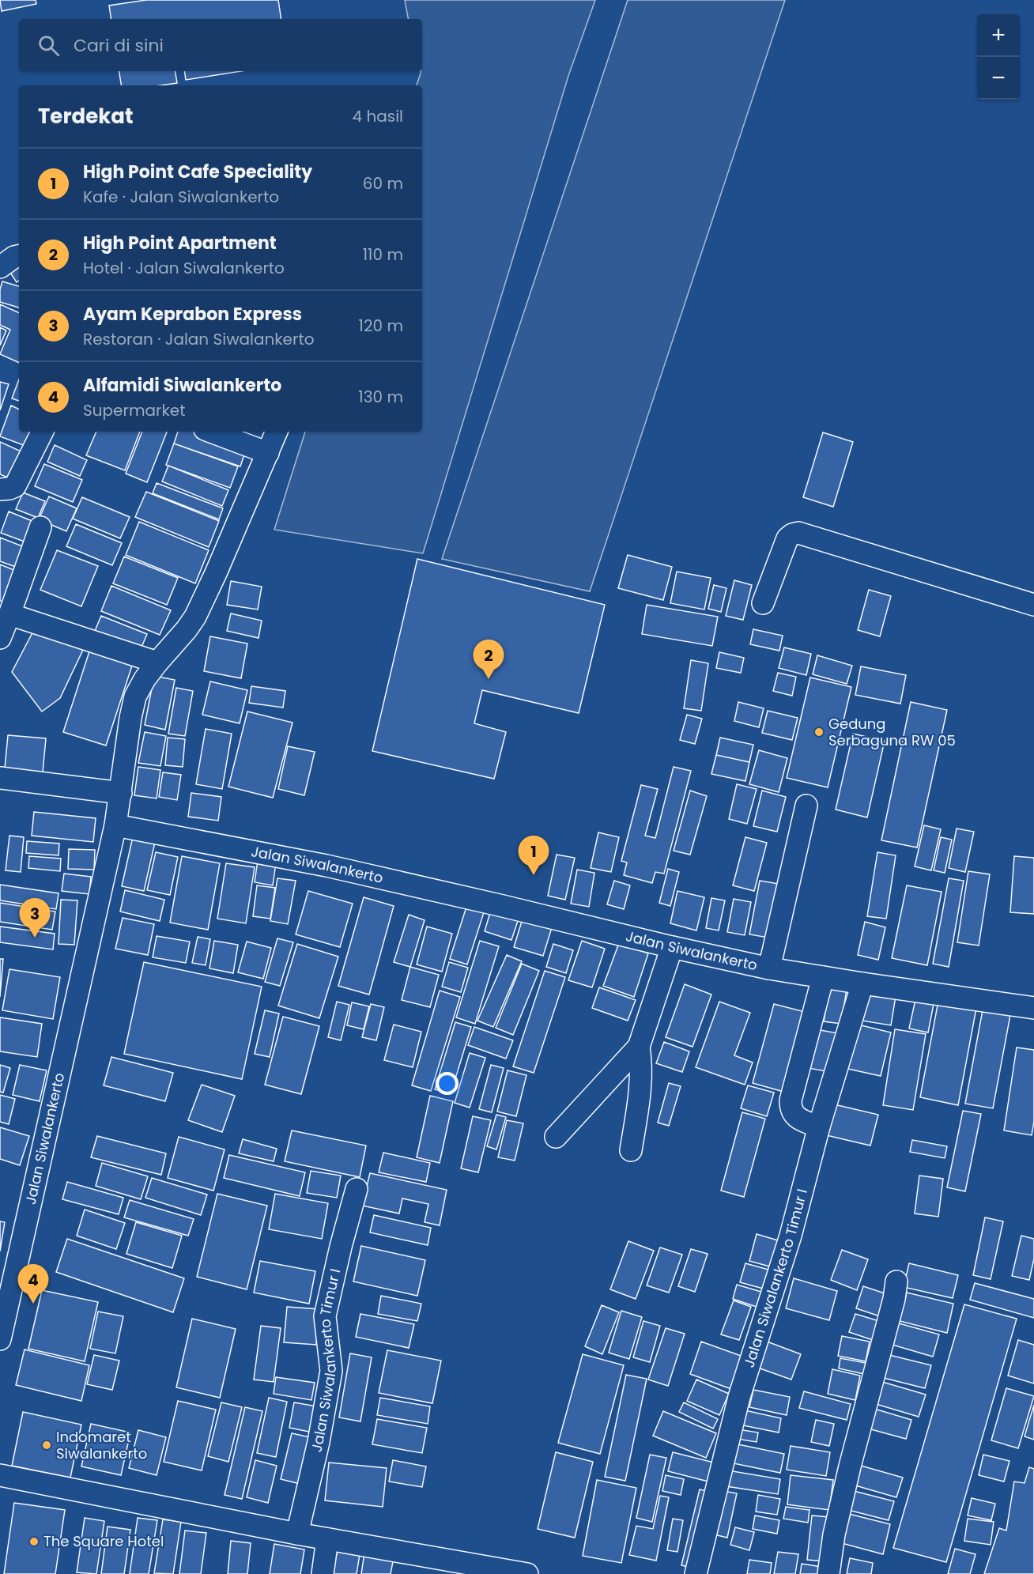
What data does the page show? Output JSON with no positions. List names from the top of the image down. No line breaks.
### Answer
{"streets":{"street":["Jalan Siwalankerto","Jalan Siwalankerto Timur I"]},"crossings":[["Jalan Siwalankerto","Jalan Siwalankerto Timur I"]],"places":["Gedung Serbaguna RW 05","Indomaret Siwalankerto","The Square Hotel"],"page":{"map_buttons":["+","−"],"search":"Cari di sini","heading":["Terdekat","4 hasil"],"list":[{"mark":"1","name":"High Point Cafe Speciality","note":"Kafe · Jalan Siwalankerto","value":"60 m"},{"mark":"2","name":"High Point Apartment","note":"Hotel · Jalan Siwalankerto","value":"110 m"},{"mark":"3","name":"Ayam Keprabon Express","note":"Restoran · Jalan Siwalankerto","value":"120 m"},{"mark":"4","name":"Alfamidi Siwalankerto","note":"Supermarket","value":"130 m"}],"pins":["2","1","3","4"]}}
